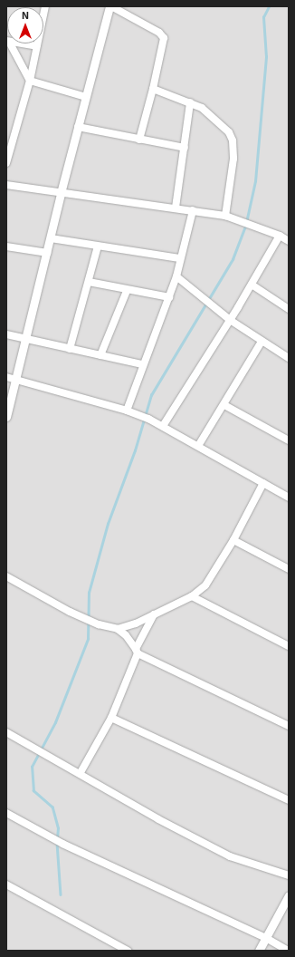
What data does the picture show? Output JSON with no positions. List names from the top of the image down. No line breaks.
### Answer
{"north":"top"}
